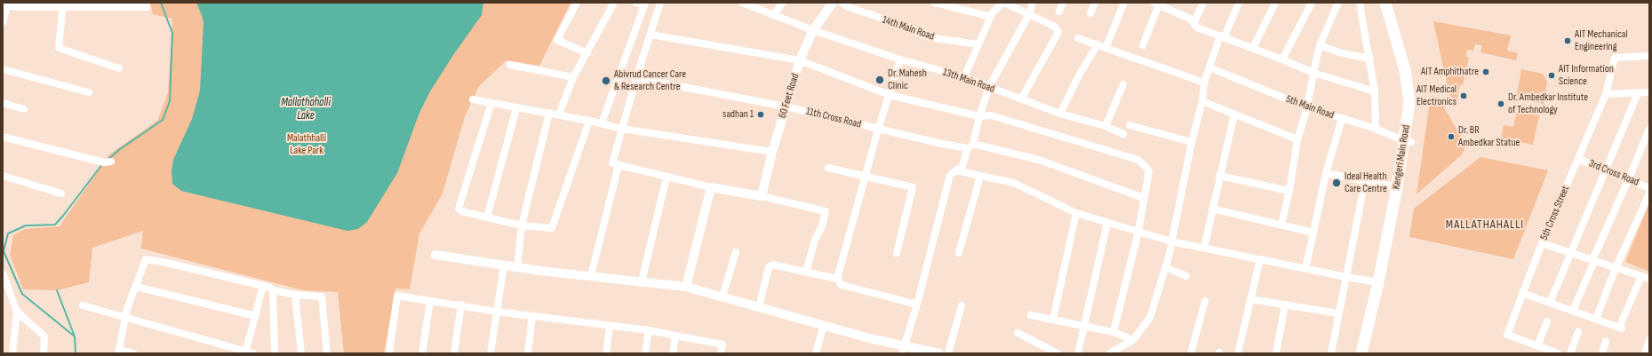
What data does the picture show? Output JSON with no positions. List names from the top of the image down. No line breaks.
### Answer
{"streets":{"main road":["Kengeri Main Road"],"street":["14th Main Road","13th Main Road","60 Feet Road","5th Main Road","11th Cross Road","3rd Cross Road","5th Cross Street"]},"crossings":[["13th Main Road","60 Feet Road"],["60 Feet Road","11th Cross Road"],["5th Main Road","Kengeri Main Road"],["3rd Cross Road","5th Cross Street"]],"districts":["MALLATHAHALLI"],"water":["Mallathahalli Lake"],"parks":["Malathhalli Lake Park"],"places":["AIT Mechanical Engineering","AIT Amphithatre","AIT Information Science","Dr. Mahesh Clinic","Abivrud Cancer Care & Research Centre","AIT Medical Electronics","Dr. Ambedkar Institute of Technology","sadhan 1","Dr. BR Ambedkar Statue","Ideal Health Care Centre"]}
